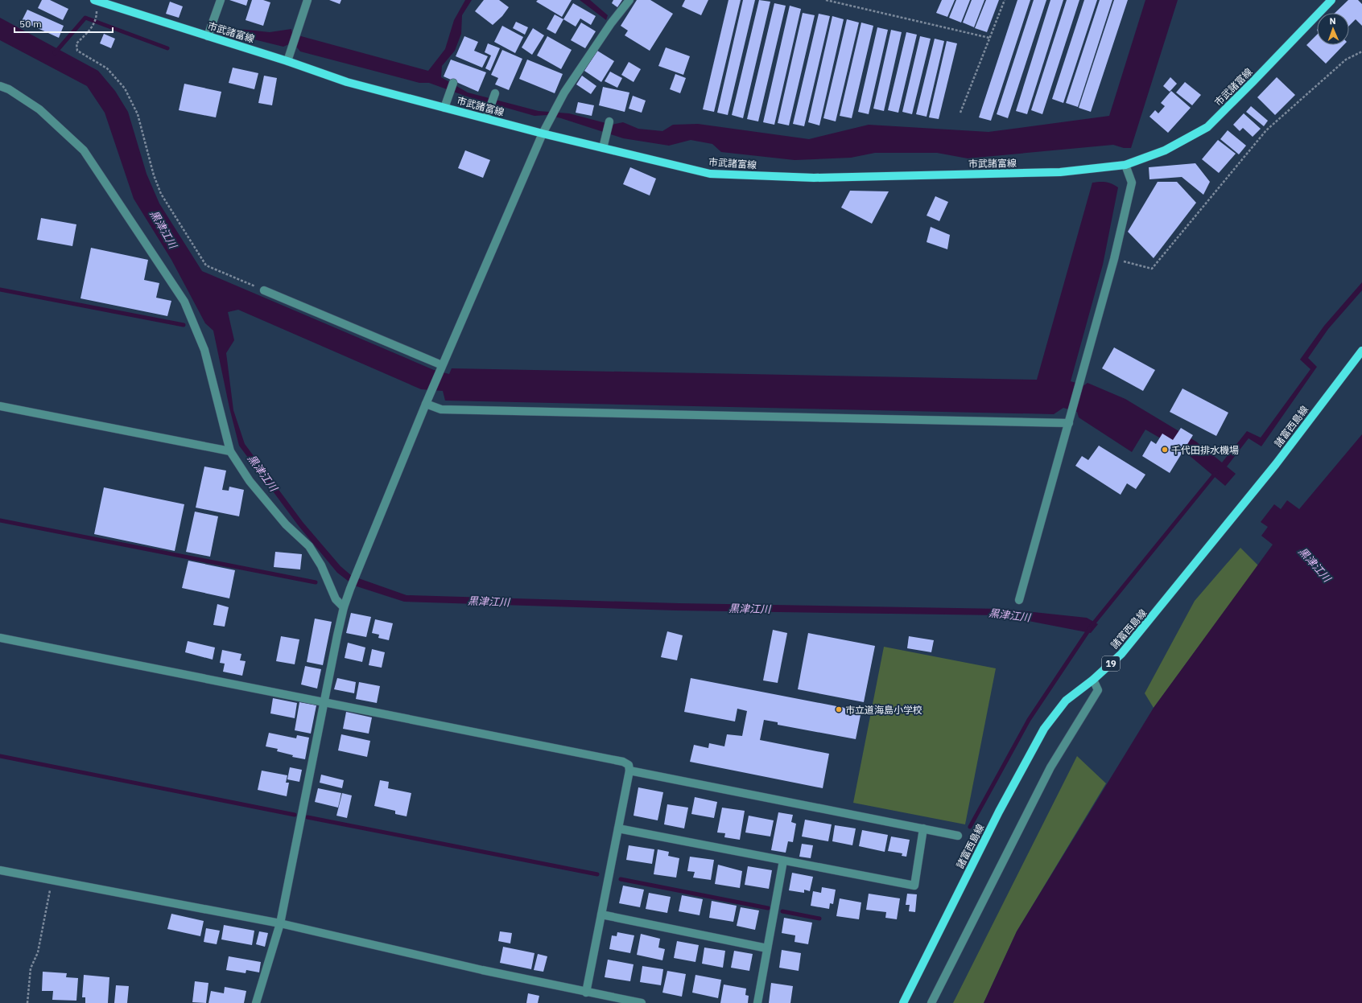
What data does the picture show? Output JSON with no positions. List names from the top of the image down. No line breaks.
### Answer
{"streets":{"main road":["市武諸富線","諸富西島線","19"]},"water":["黒津江川"],"places":["千代田排水機場","市立道海島小学校"],"scale_bar":"50 m","north":"top"}
